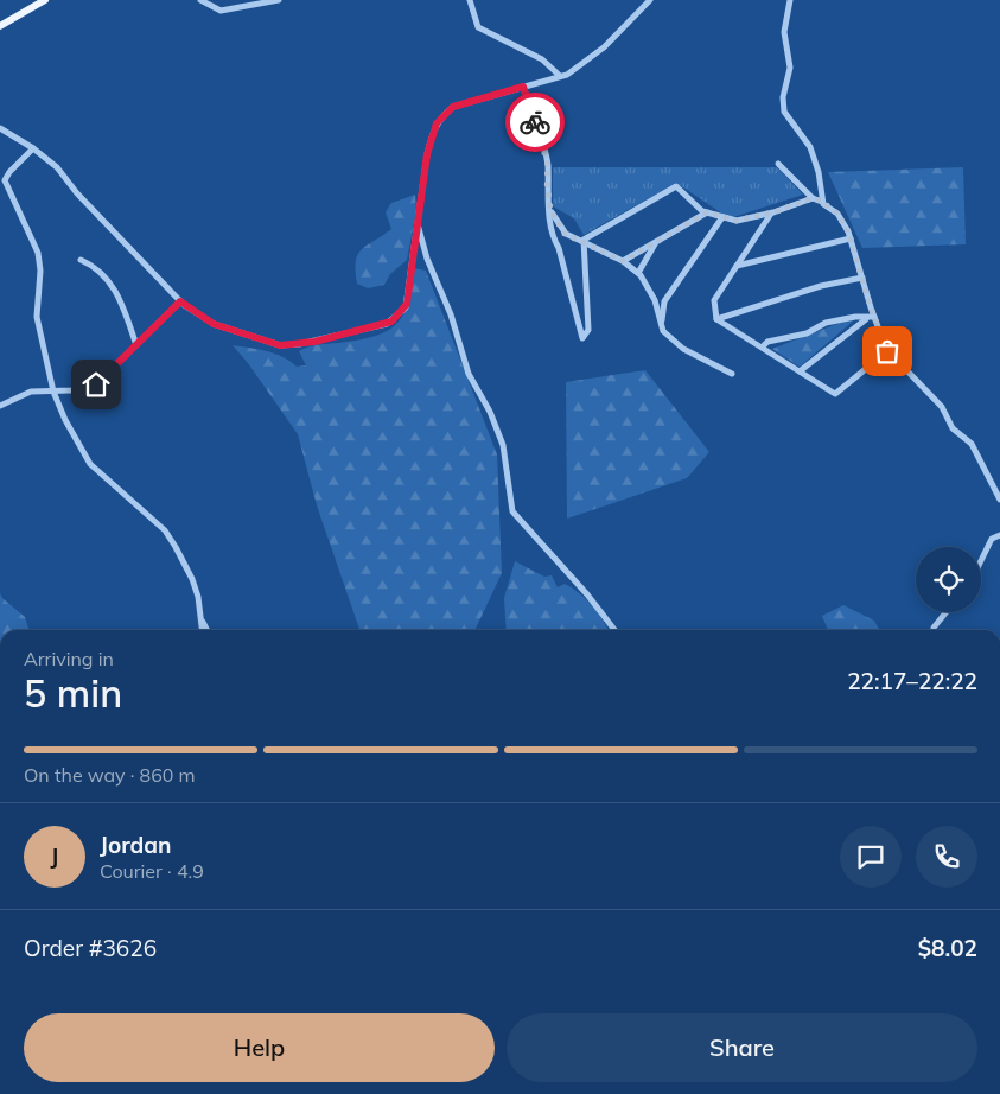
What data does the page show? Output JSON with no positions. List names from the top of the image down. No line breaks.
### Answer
{"page":{"heading":["5 min","Arriving in","22:17–22:22"],"panel":["Jordan","Courier · 4.9","Order #3626","$8.02"],"bar":"On the way · 860 m","round":"J","buttons":["Help","Share"]}}
